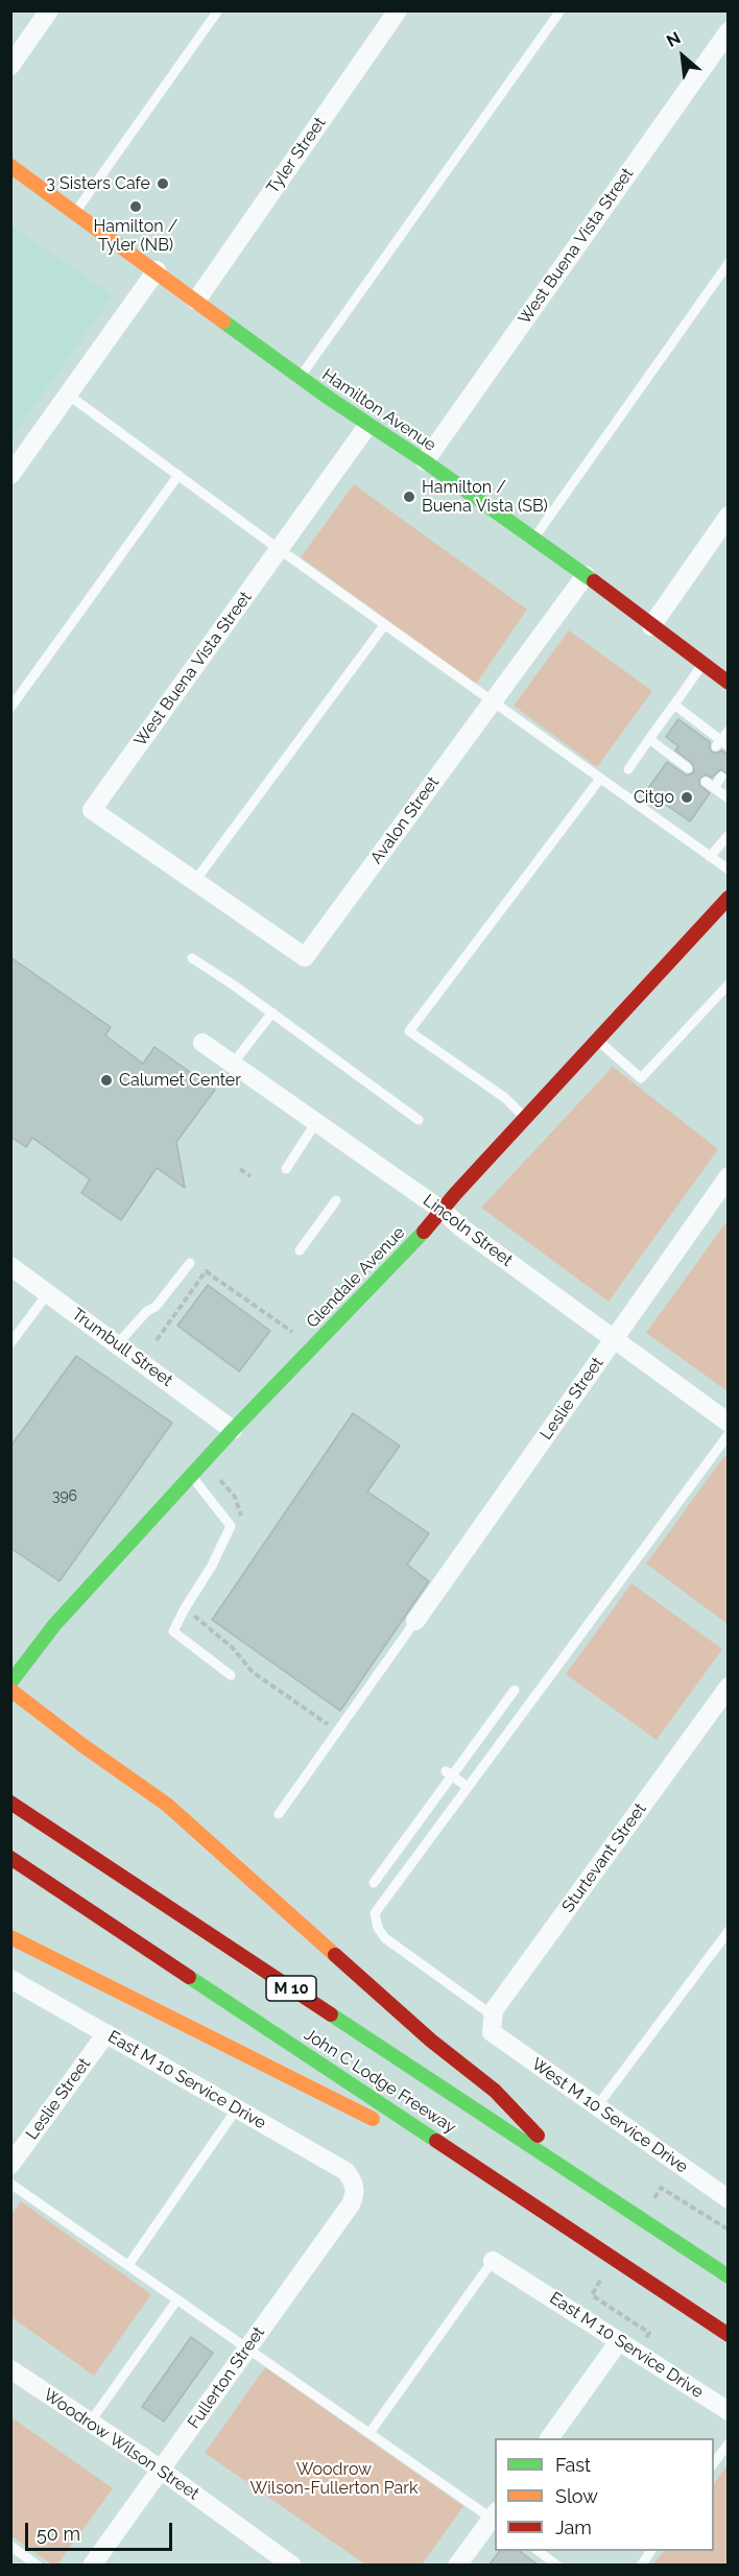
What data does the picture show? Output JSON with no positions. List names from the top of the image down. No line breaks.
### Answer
{"streets":{"main road":["Hamilton Avenue","Glendale Avenue","M 10","John C Lodge Freeway"],"street":["Tyler Street","West Buena Vista Street","Avalon Street","Lincoln Street","Trumbull Street","Leslie Street","Sturtevant Street","East M 10 Service Drive","West M 10 Service Drive","Fullerton Street","Woodrow Wilson Street"]},"crossings":[["Tyler Street","Hamilton Avenue"],["West Buena Vista Street","Hamilton Avenue"],["West Buena Vista Street","Avalon Street"],["Hamilton Avenue","Avalon Street"],["Lincoln Street","Glendale Avenue"],["Lincoln Street","Leslie Street"],["Glendale Avenue","Trumbull Street"],["Leslie Street","East M 10 Service Drive"],["Sturtevant Street","West M 10 Service Drive"],["East M 10 Service Drive","Fullerton Street"],["Fullerton Street","Woodrow Wilson Street"]],"parks":["Woodrow Wilson-Fullerton Park"],"places":["3 Sisters Cafe","Hamilton / Tyler (NB)","Hamilton / Buena Vista (SB)","Citgo","Calumet Center"],"house_numbers":["396"],"legend":["Fast","Slow","Jam"],"scale_bar":"50 m","north":"top left"}
